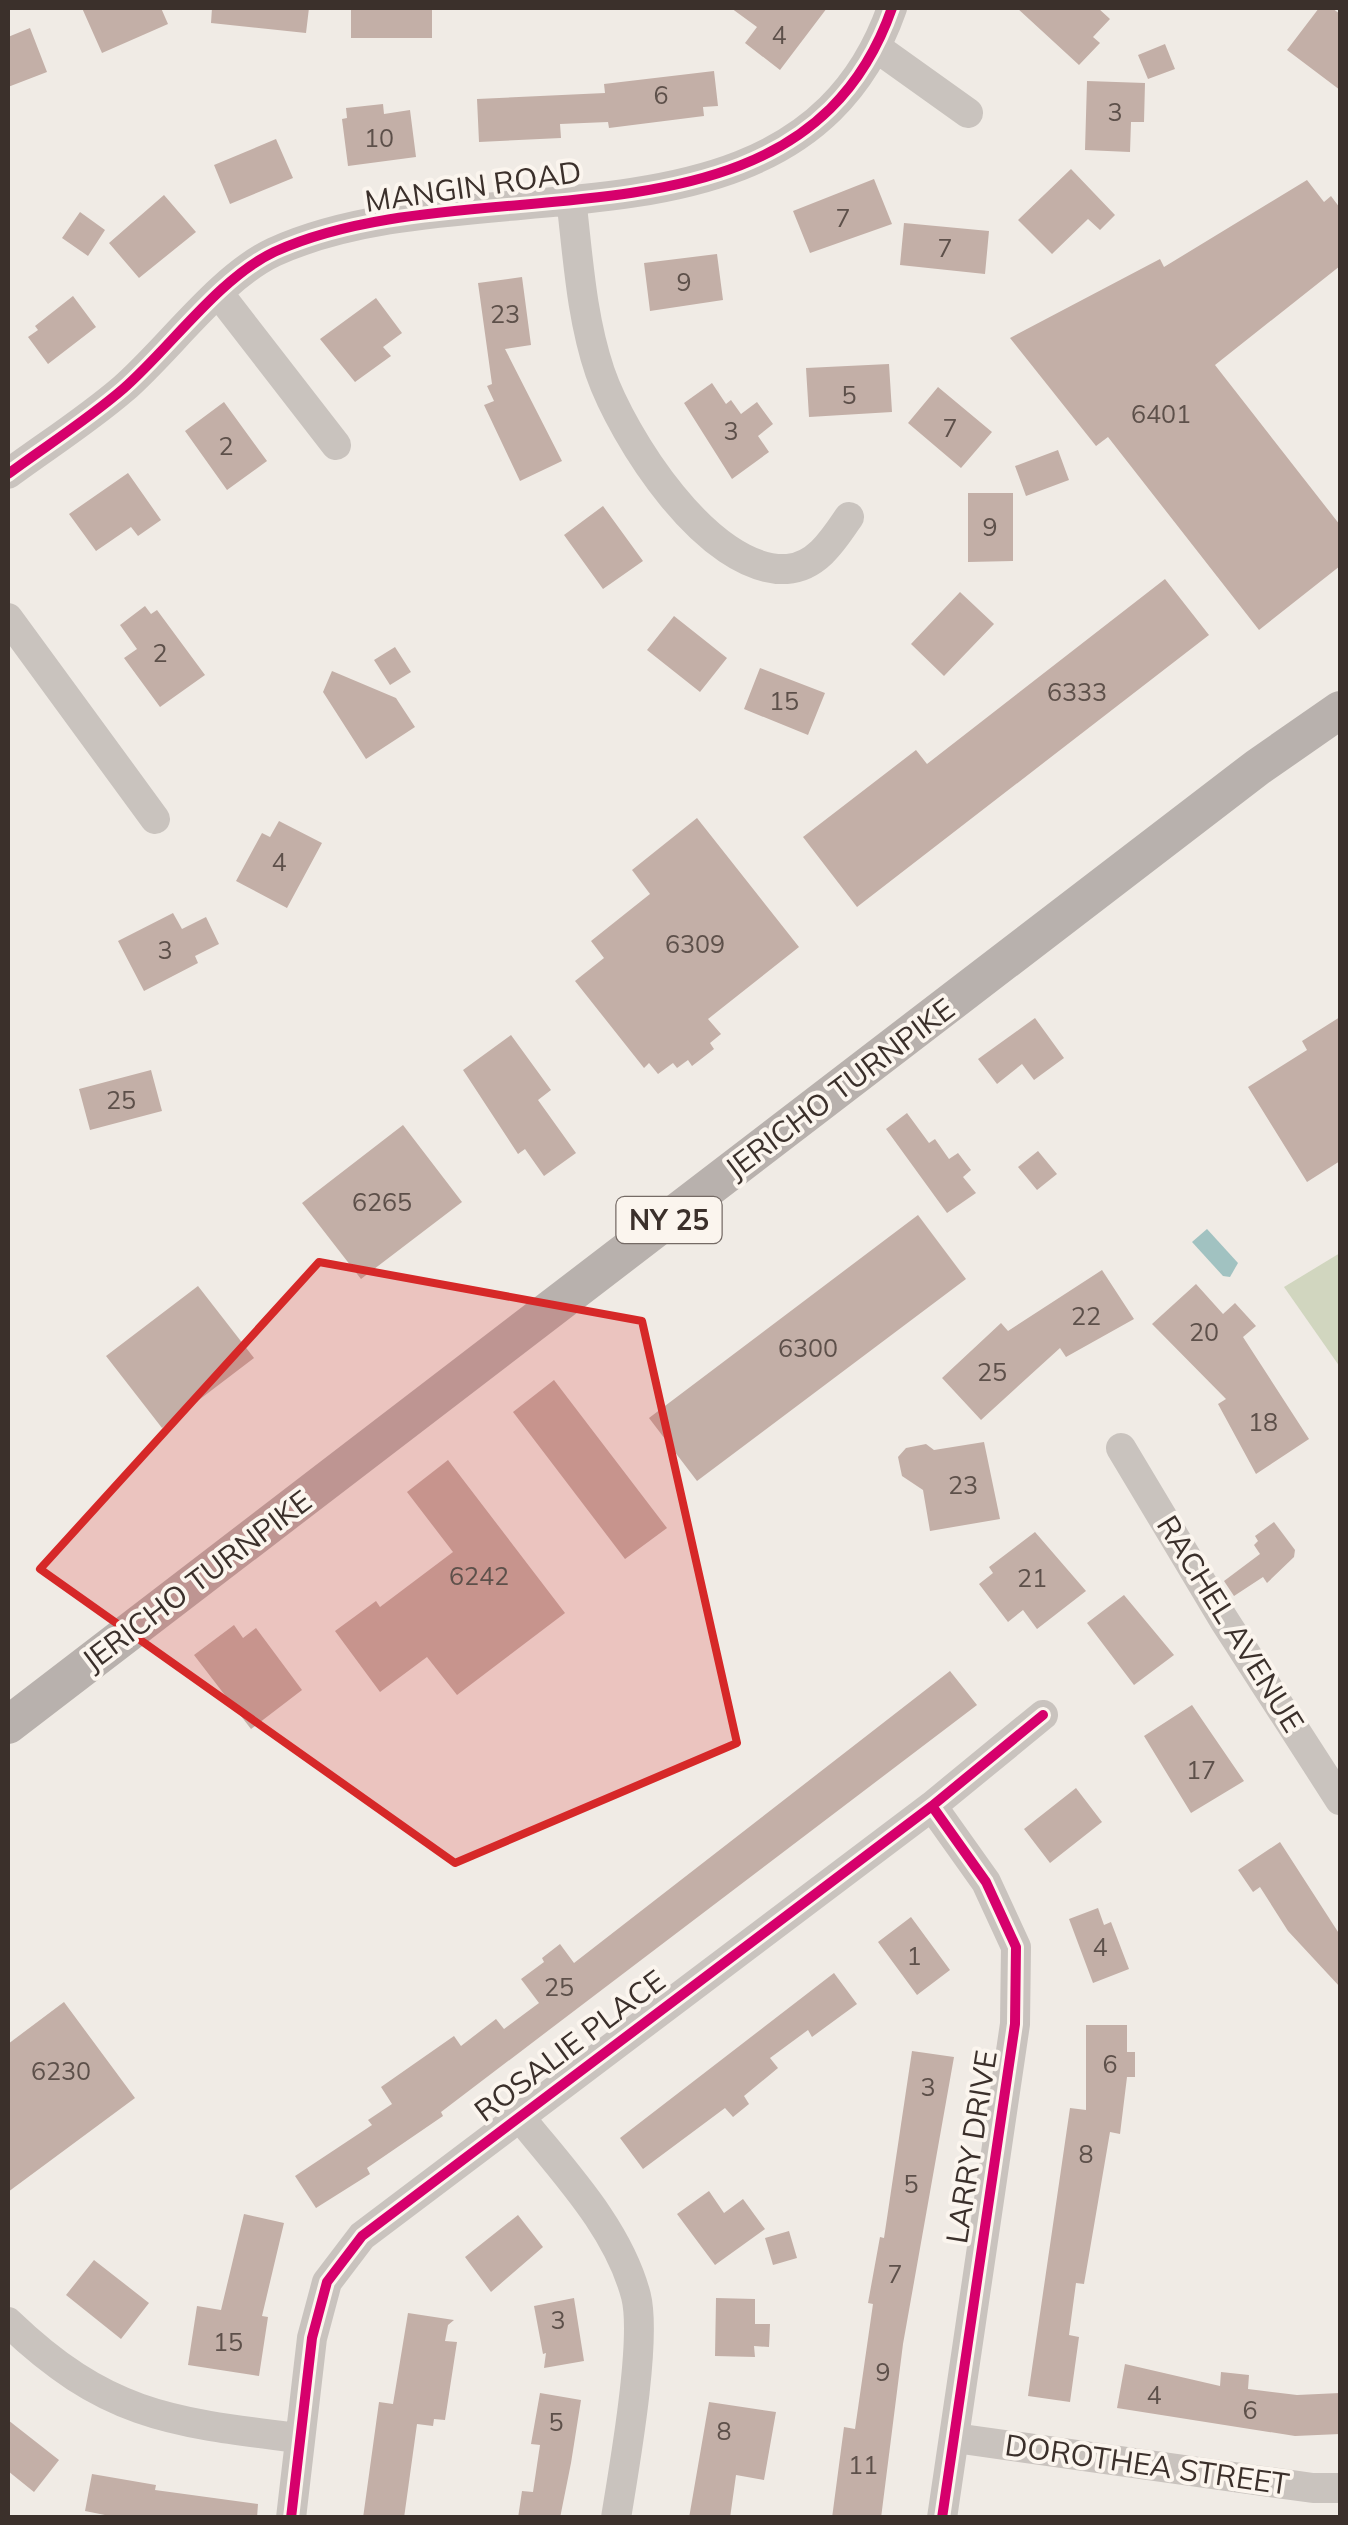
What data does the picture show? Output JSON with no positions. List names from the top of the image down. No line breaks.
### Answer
{"streets":{"main road":["JERICHO TURNPIKE","NY 25"],"street":["MANGIN ROAD","RACHEL AVENUE","ROSALIE PLACE","LARRY DRIVE","DOROTHEA STREET"]},"crossings":[["ROSALIE PLACE","LARRY DRIVE"],["LARRY DRIVE","DOROTHEA STREET"]],"house_numbers":["4","6","3","10","7","7","9","23","5","6401","7","3","2","9","2","6333","15","4","6309","3","25","6265","22","20","6300","25","18","23","6242","21","17","4","1","25","6","6230","3","8","5","7","3","15","9","4","6","5","8","11"]}
